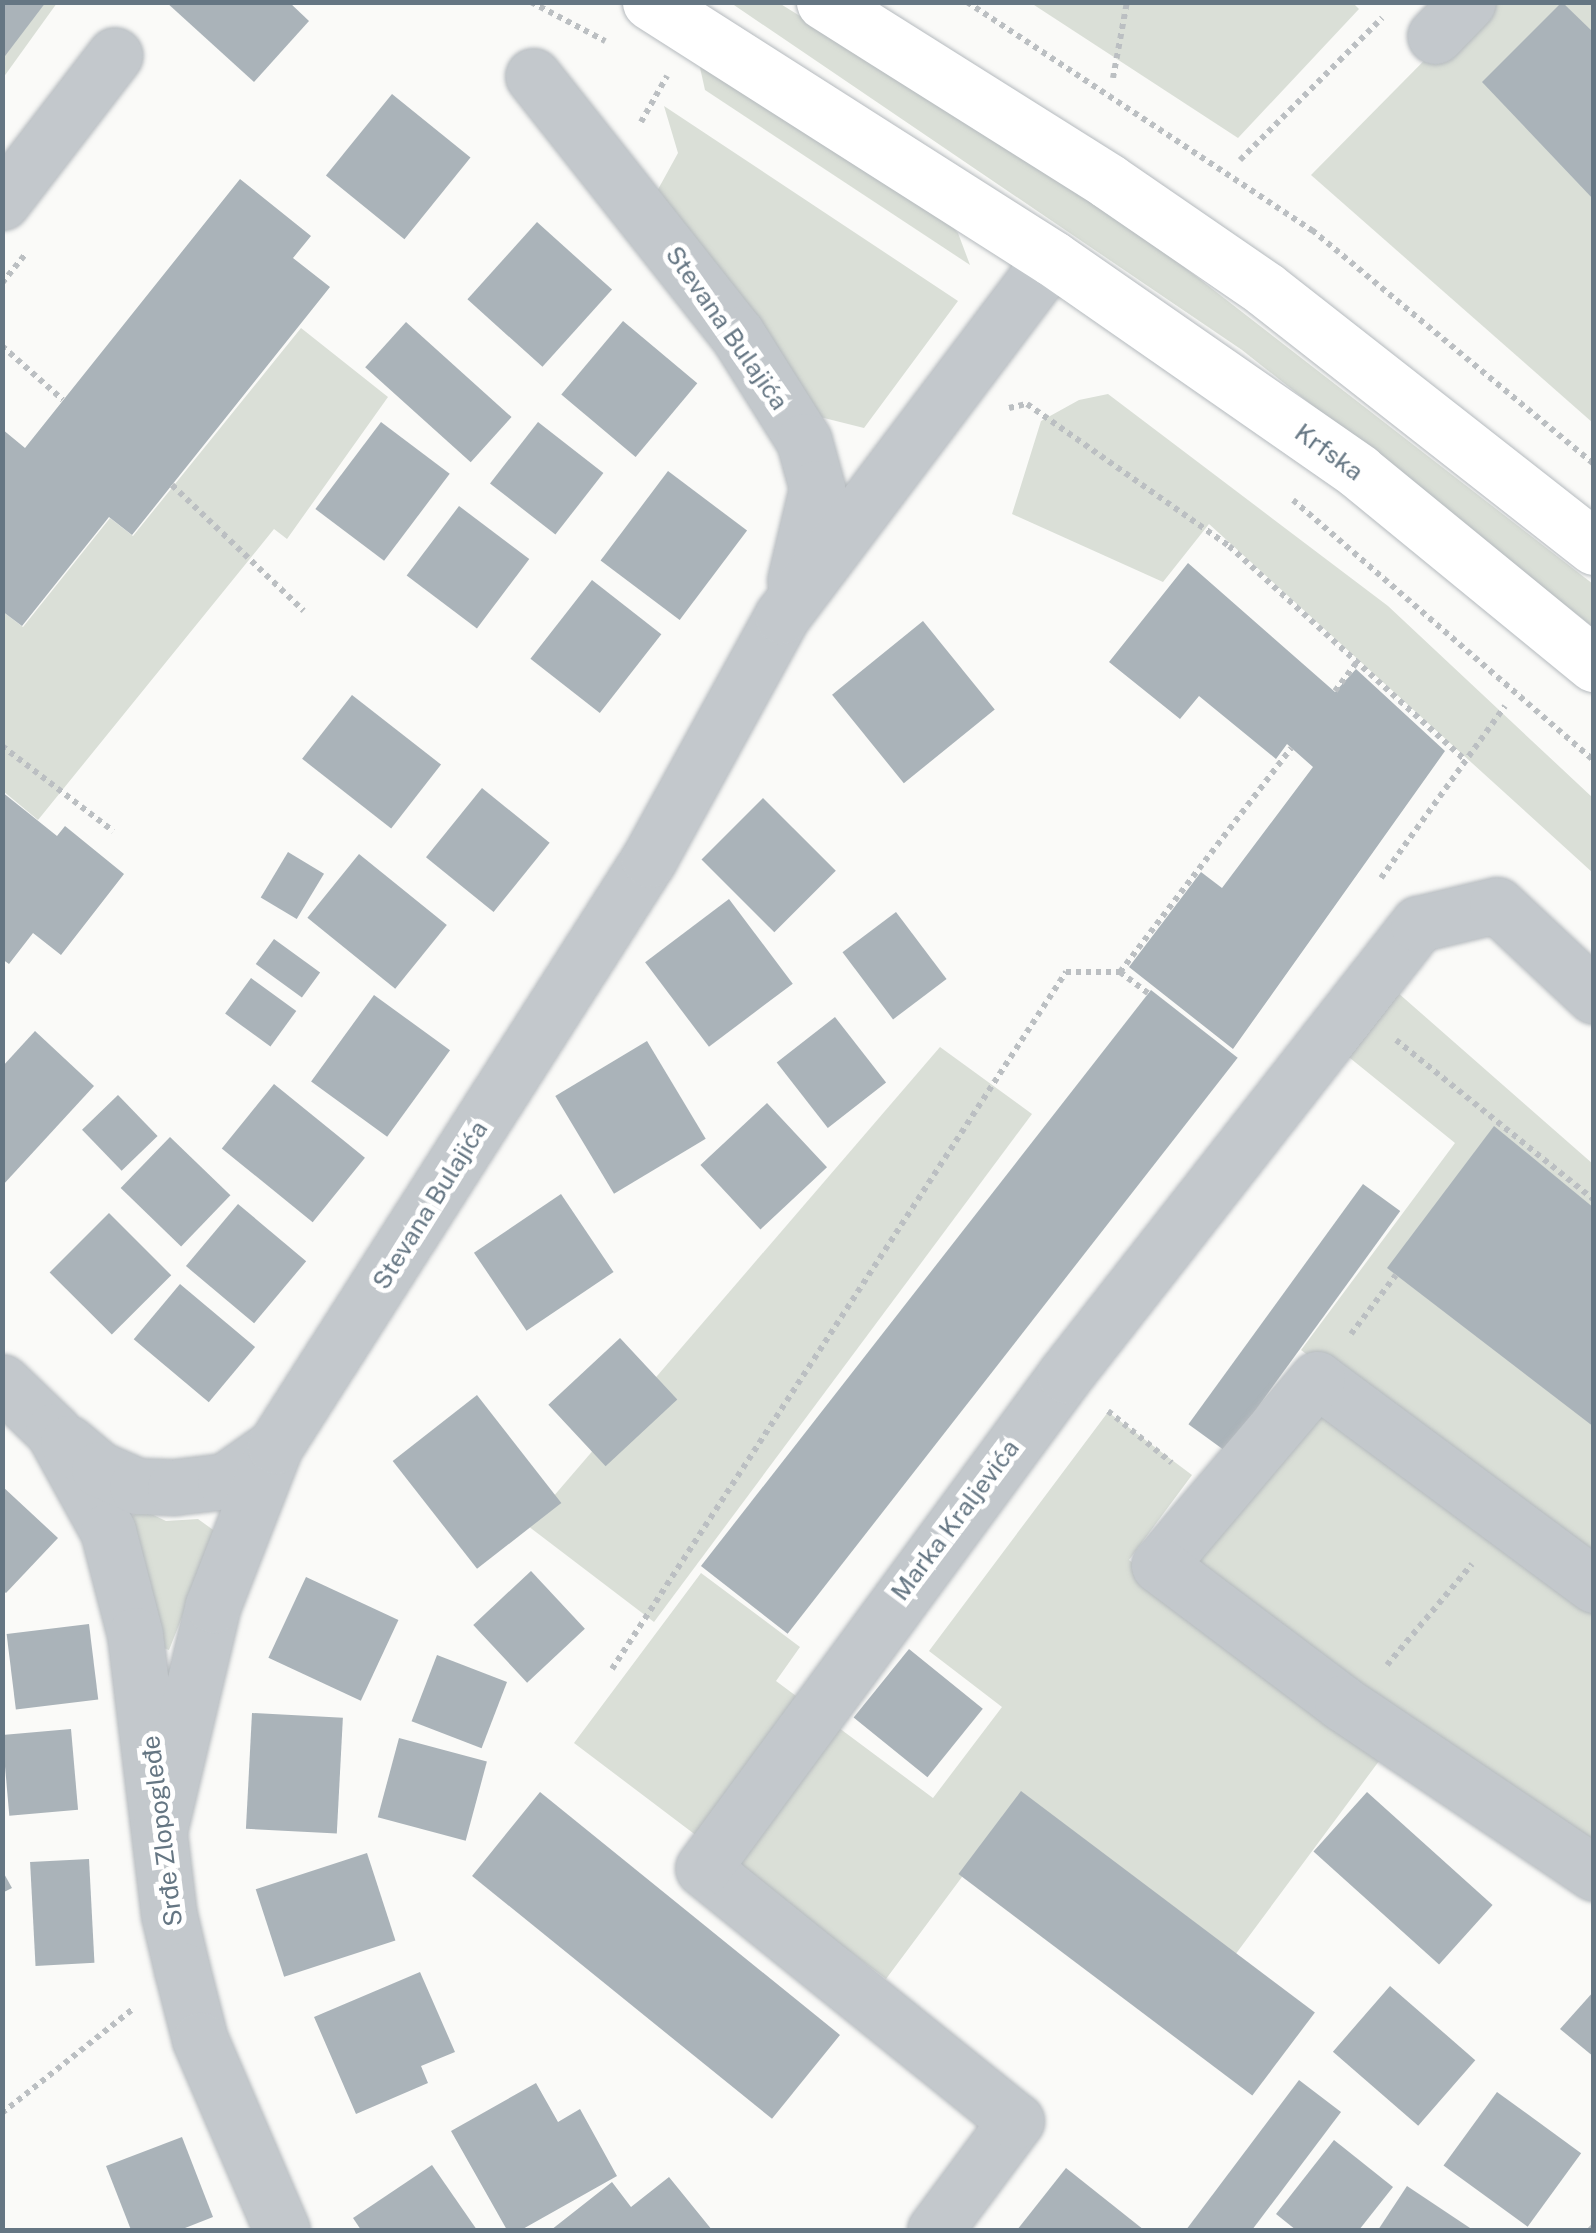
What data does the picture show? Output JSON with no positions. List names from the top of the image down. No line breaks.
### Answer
{"streets":{"main road":["Krfska"],"street":["Stevana Bulajića","Marka Kraljevića","Srđe Zlopogleđe"]},"crossings":[["Stevana Bulajića","Krfska"],["Stevana Bulajića","Srđe Zlopogleđe"]]}
